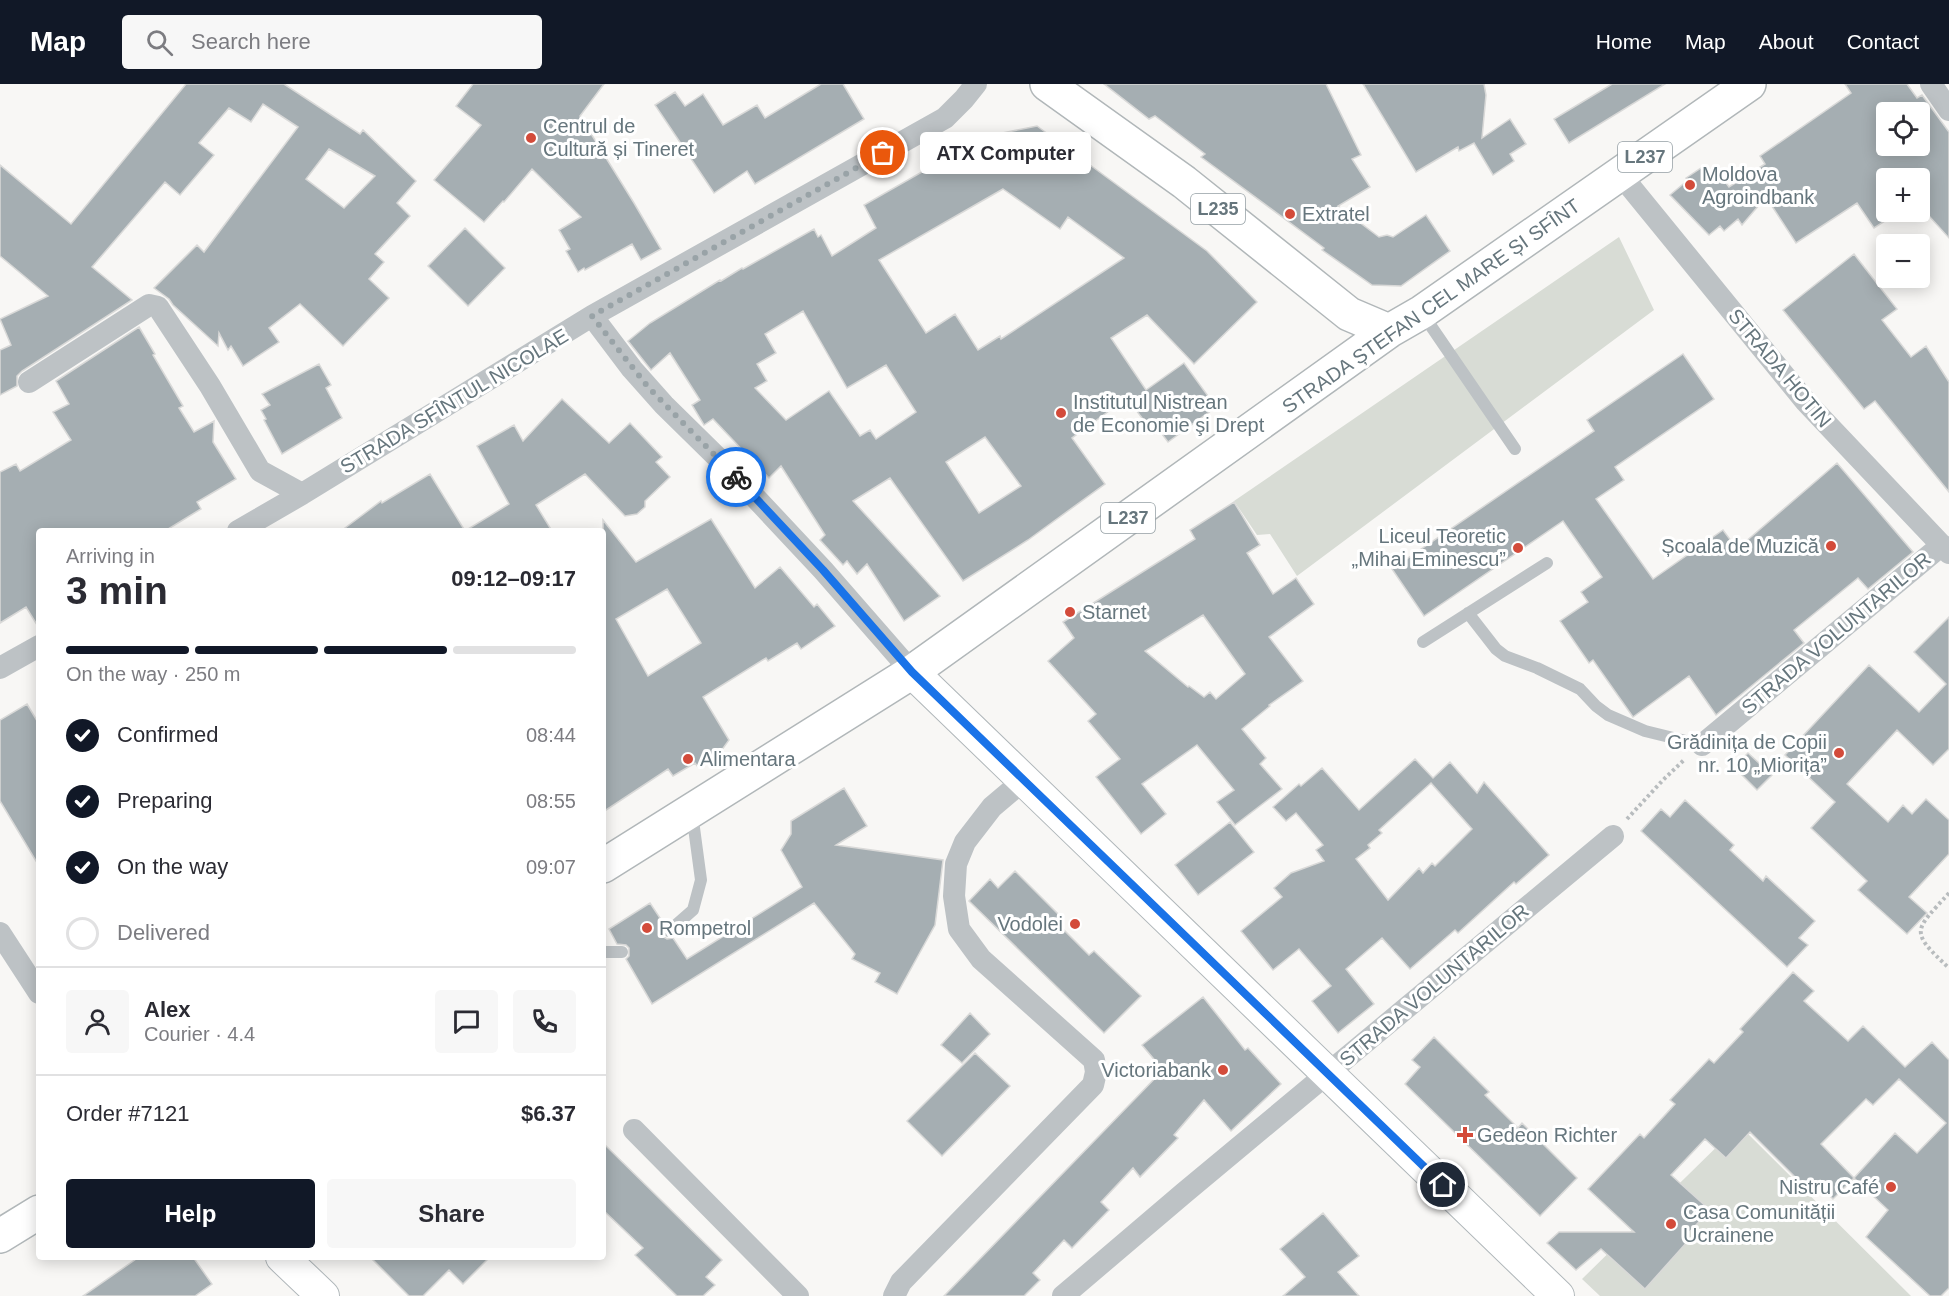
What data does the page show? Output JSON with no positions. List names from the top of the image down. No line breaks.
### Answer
{"streets":{"main road":["L237","L235","STRADA ȘTEFAN CEL MARE ȘI SFÎNT"],"street":["STRADA HOTIN","STRADA SFÎNTUL NICOLAE","STRADA VOLUNTARILOR"]},"crossings":[["L235","STRADA ȘTEFAN CEL MARE ȘI SFÎNT"],["STRADA ȘTEFAN CEL MARE ȘI SFÎNT","STRADA HOTIN"],["STRADA HOTIN","STRADA VOLUNTARILOR"]],"places":{"other":["Centrul de Cultură și Tineret","ATX Computer","Moldova Agroindbank","Extratel","Institutul Nistrean de Economie şi Drept","Școala de Muzică","Liceul Teoretic „Mihai Eminescu”","Starnet","Grădinița de Copii nr. 10 „Miorița”","Alimentara","Vodolei","Rompetrol","Victoriabank","Nistru Café","Casa Comunității Ucrainene"],"health":["Gedeon Richter"]},"page":{"header":"Map","search":"Search here","nav":["Home","Map","About","Contact"],"map_buttons":["+","−"],"bubble":"ATX Computer","heading":["3 min","Arriving in","09:12–09:17"],"panel":["Alex","Courier · 4.4","Order #7121","$6.37"],"bar":"On the way · 250 m","list":[["Confirmed","08:44"],["Preparing","08:55"],["On the way","09:07"],"Delivered"],"buttons":["Help","Share"]}}
